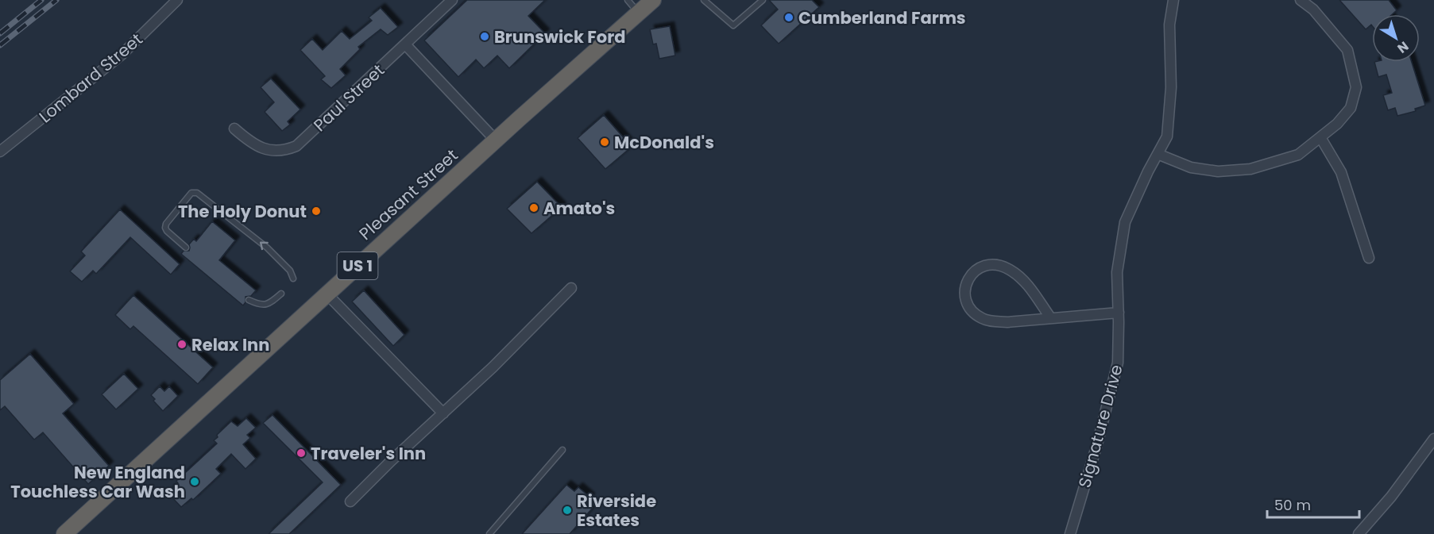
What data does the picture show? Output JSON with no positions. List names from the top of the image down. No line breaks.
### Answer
{"streets":{"highway":["Pleasant Street","US 1"],"street":["Lombard Street","Paul Street","Signature Drive"]},"places":["Cumberland Farms","Brunswick Ford","McDonald's","Amato's","The Holy Donut","Relax Inn","Traveler's Inn","New England Touchless Car Wash","Riverside Estates"],"scale_bar":"50 m","north":"bottom right"}
